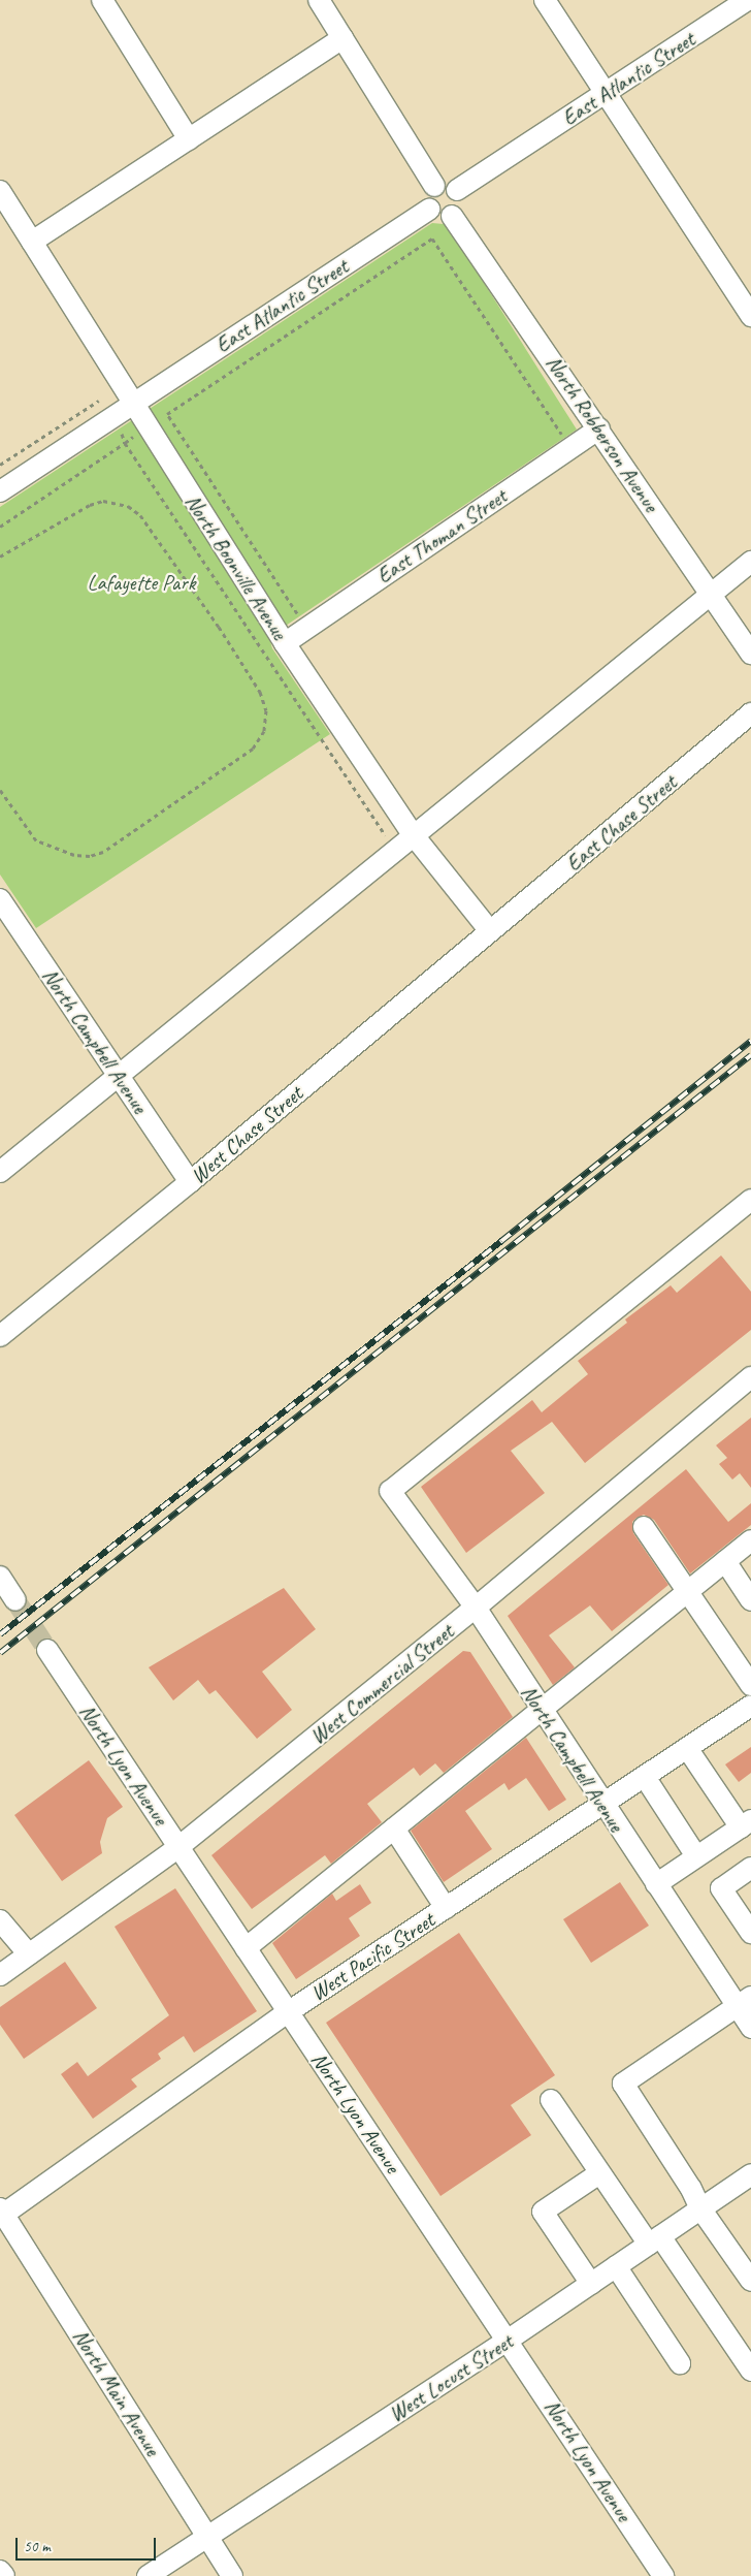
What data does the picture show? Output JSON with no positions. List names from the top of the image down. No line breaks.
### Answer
{"streets":{"street":["East Atlantic Street","North Robberson Avenue","East Thoman Street","North Boonville Avenue","East Chase Street","North Campbell Avenue","West Chase Street","West Commercial Street","North Lyon Avenue","West Pacific Street","West Locust Street","North Main Avenue"]},"crossings":[["East Atlantic Street","North Robberson Avenue"],["East Atlantic Street","North Boonville Avenue"],["North Robberson Avenue","East Thoman Street"],["East Thoman Street","North Boonville Avenue"],["North Boonville Avenue","East Chase Street"],["North Boonville Avenue","West Chase Street"],["East Chase Street","West Chase Street"],["North Campbell Avenue","West Chase Street"],["North Campbell Avenue","West Commercial Street"],["North Campbell Avenue","West Pacific Street"],["West Commercial Street","North Lyon Avenue"],["North Lyon Avenue","West Pacific Street"],["North Lyon Avenue","West Locust Street"],["West Pacific Street","North Main Avenue"],["West Locust Street","North Main Avenue"]],"parks":["Lafayette Park"],"scale_bar":"50 m"}
